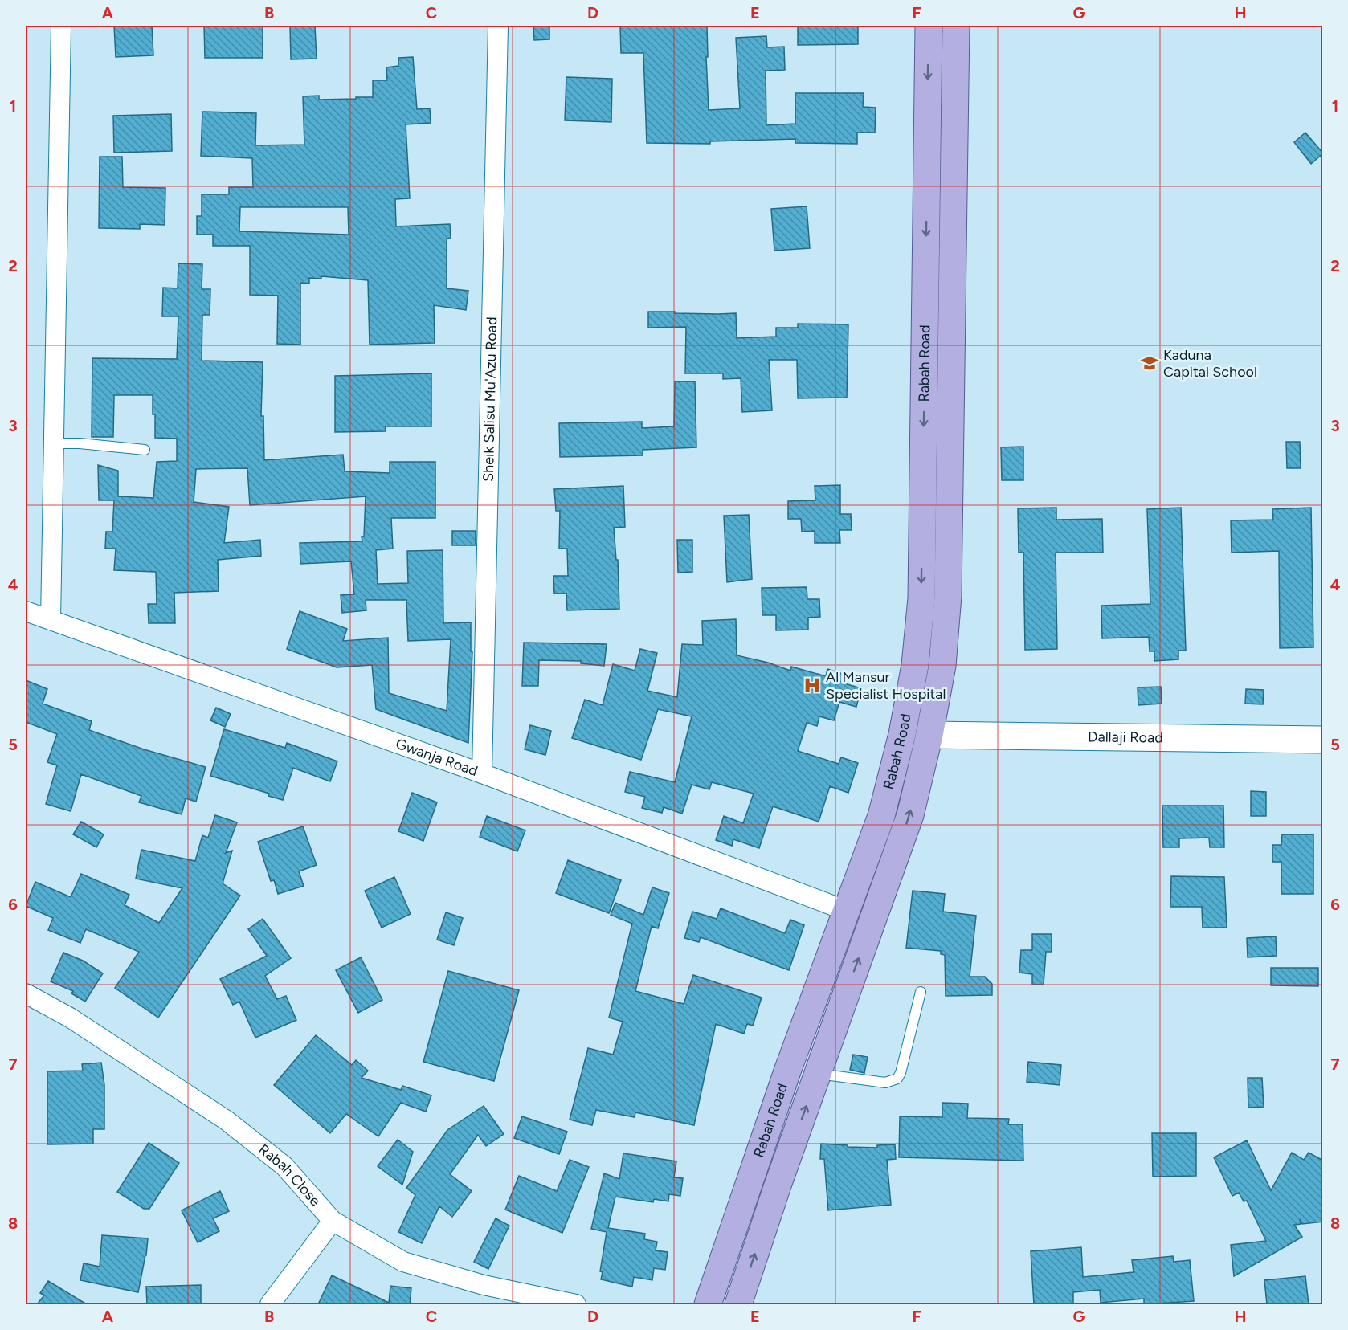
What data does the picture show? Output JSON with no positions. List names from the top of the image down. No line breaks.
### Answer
{"streets":{"main road":["Rabah Road"],"street":["Sheik Salisu Mu'Azu Road","Dallaji Road","Gwanja Road","Rabah Close"]},"crossings":[["Rabah Road","Dallaji Road"],["Rabah Road","Gwanja Road"],["Sheik Salisu Mu'Azu Road","Gwanja Road"]],"places":{"school or university":["Kaduna Capital School"],"hospital":["Al Mansur Specialist Hospital"]},"grid":{"columns":["A","B","C","D","E","F","G","H"],"rows":["1","2","3","4","5","6","7","8"]}}
